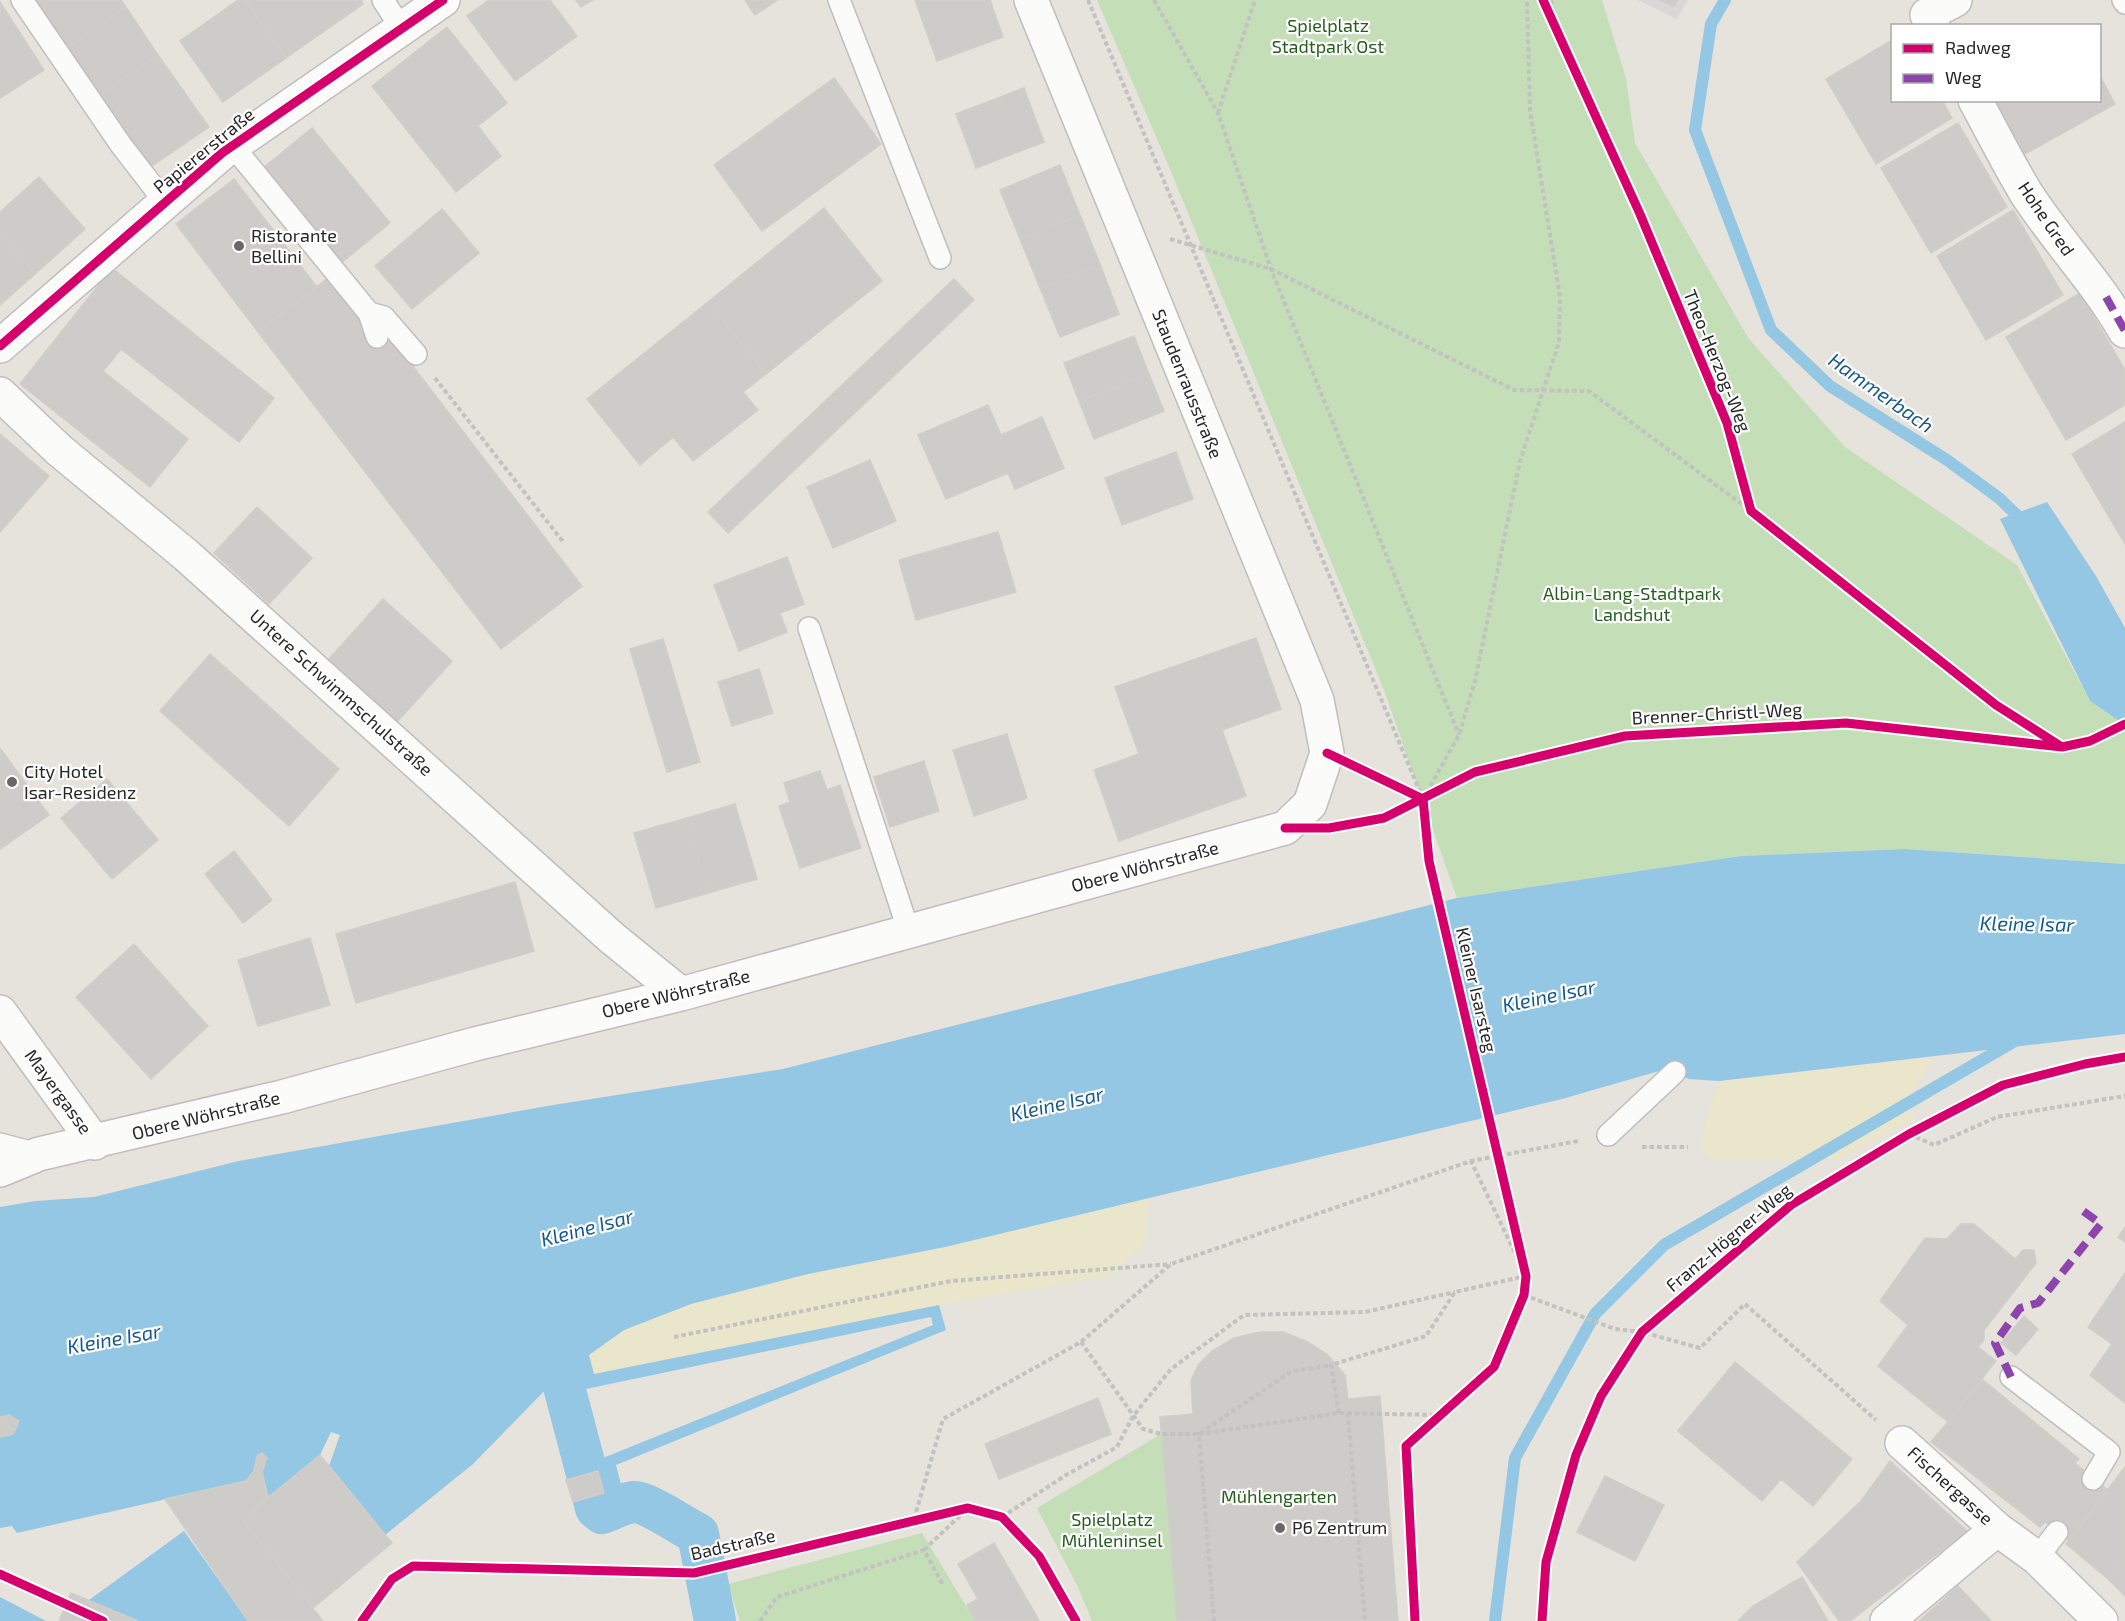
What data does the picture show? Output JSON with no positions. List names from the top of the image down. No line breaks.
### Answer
{"streets":{"street":["Papiererstraße","Hohe Gred","Staudenrausstraße","Untere Schwimmschulstraße","Obere Wöhrstraße","Mayergasse","Fischergasse"],"cycle path":["Theo-Herzog-Weg","Brenner-Christl-Weg","Kleiner Isarsteg","Franz-Högner-Weg","Badstraße"]},"crossings":[["Staudenrausstraße","Obere Wöhrstraße"],["Untere Schwimmschulstraße","Obere Wöhrstraße"],["Obere Wöhrstraße","Mayergasse"]],"water":["Hammerbach","Kleine Isar"],"parks":["Spielplatz Stadtpark Ost","Albin-Lang-Stadtpark Landshut","Mühlengarten","Spielplatz Mühleninsel"],"places":["Ristorante Bellini","City Hotel Isar-Residenz","P6 Zentrum"],"legend":["Radweg","Weg"]}
